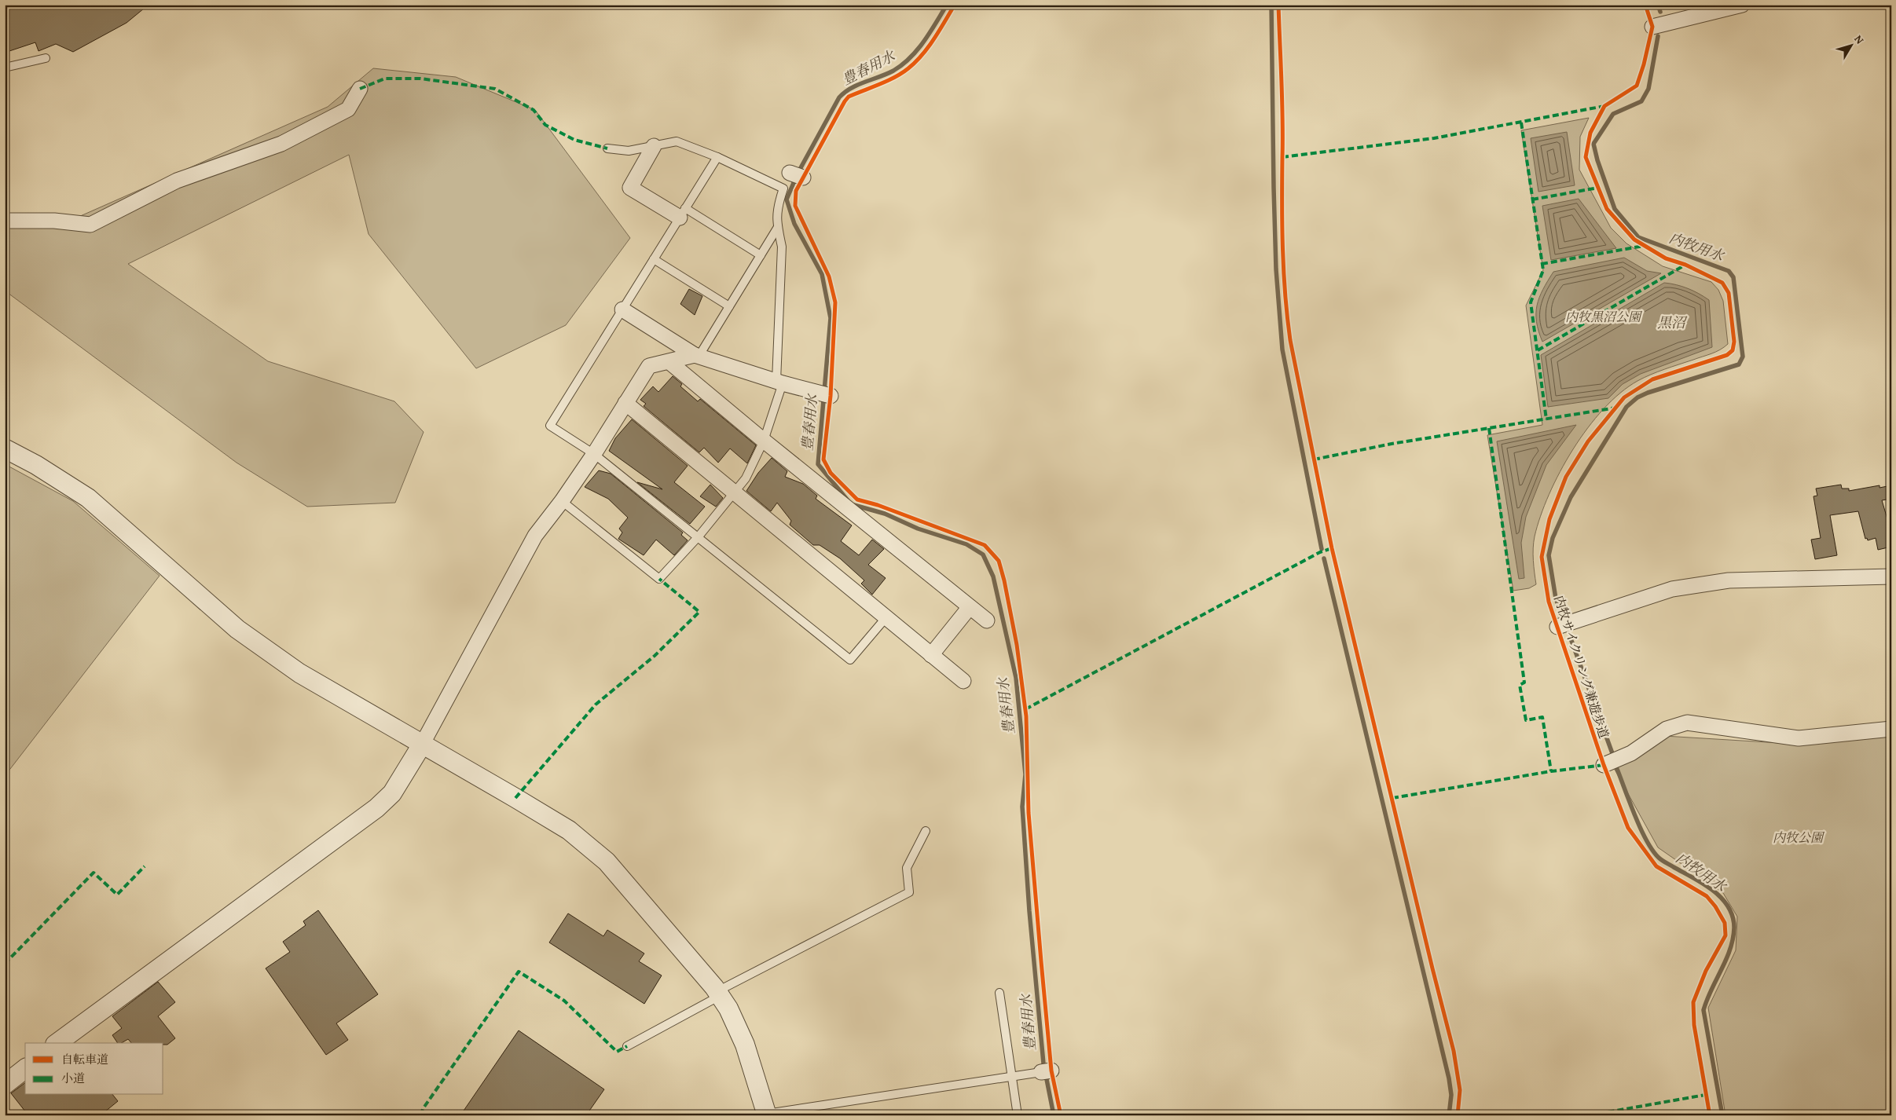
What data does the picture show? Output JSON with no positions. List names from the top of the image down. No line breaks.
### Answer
{"streets":{"cycle path":["内牧サイクリング兼遊歩道"]},"water":["豊春用水","内牧用水","黒沼"],"parks":["内牧黒沼公園","内牧公園"],"legend":["自転車道","小道"],"north":"top right"}
